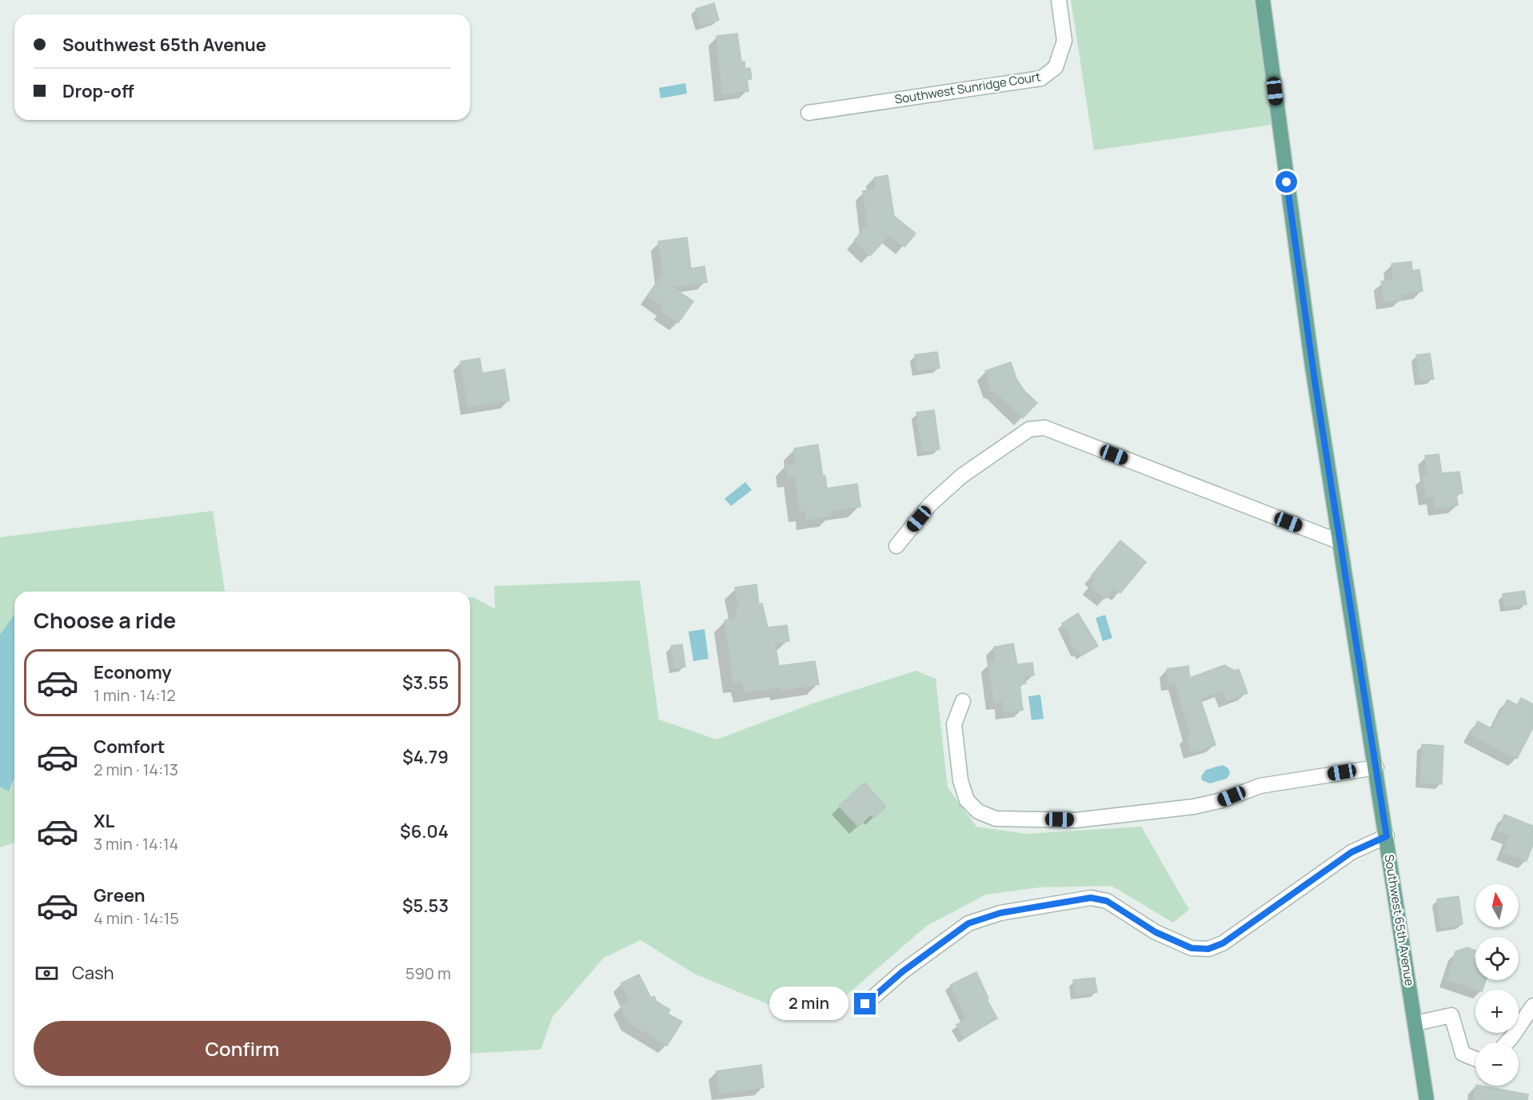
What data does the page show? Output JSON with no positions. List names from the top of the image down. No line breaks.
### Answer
{"streets":{"main road":["Southwest 65th Avenue"],"street":["Southwest Sunridge Court"]},"north":"top","page":{"banner":["Southwest 65th Avenue","Drop-off"],"heading":"Choose a ride","list":[{"name":"Economy","note":"1 min · 14:12","value":"$3.55"},{"name":"Comfort","note":"2 min · 14:13","value":"$4.79"},{"name":"XL","note":"3 min · 14:14","value":"$6.04"},{"name":"Green","note":"4 min · 14:15","value":"$5.53"}],"map_buttons":["+","−"],"pay":["Cash","590 m"],"bubble":"2 min","buttons":"Confirm"}}
